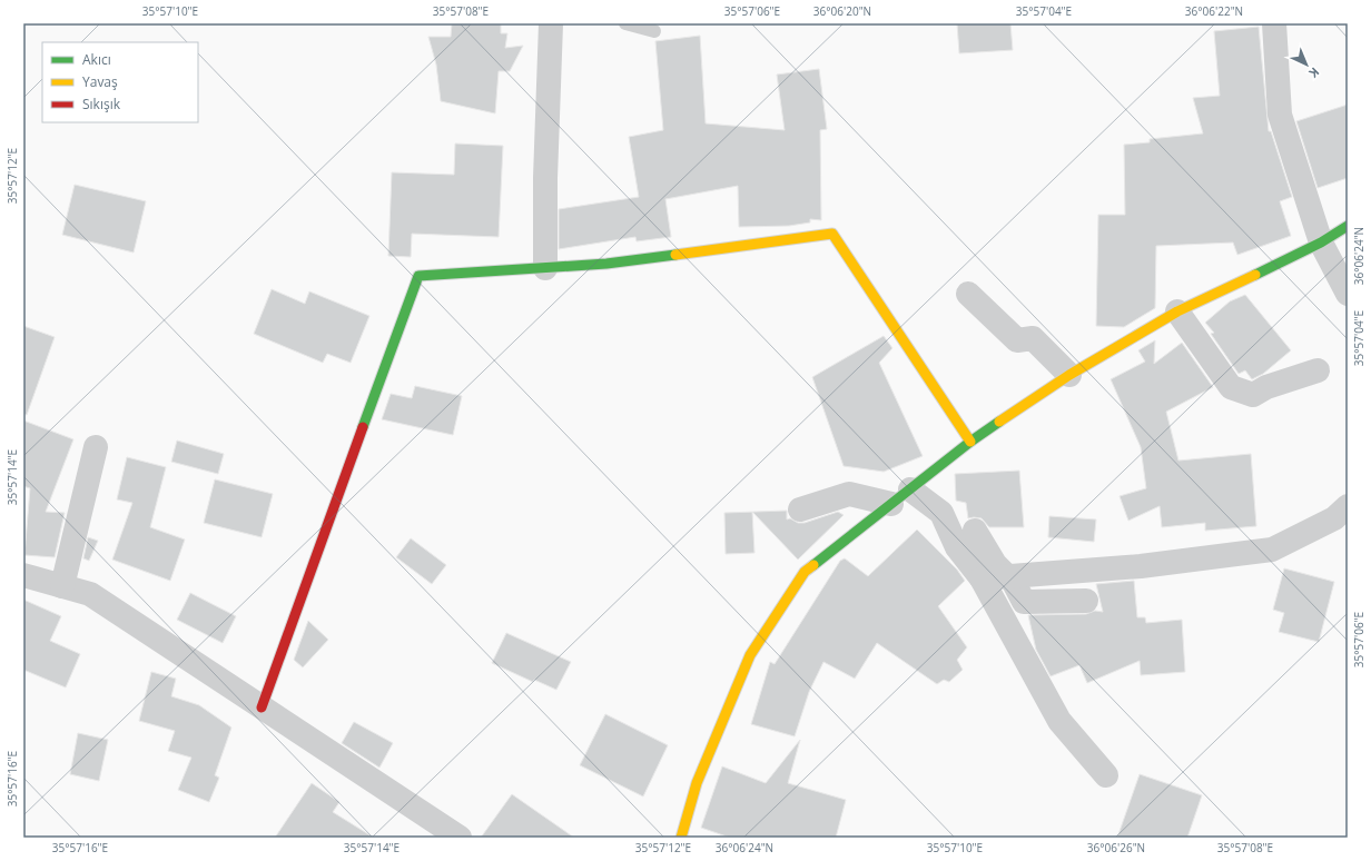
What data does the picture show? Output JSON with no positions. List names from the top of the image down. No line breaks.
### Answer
{"legend":["Akıcı","Yavaş","Sıkışık"],"north":"bottom right","coordinates":["35°57'10\"E","35°57'08\"E","35°57'06\"E","36°06'20\"N","35°57'04\"E","36°06'22\"N","35°57'12\"E","36°06'24\"N","35°57'14\"E","35°57'16\"E","36°06'26\"N"]}
